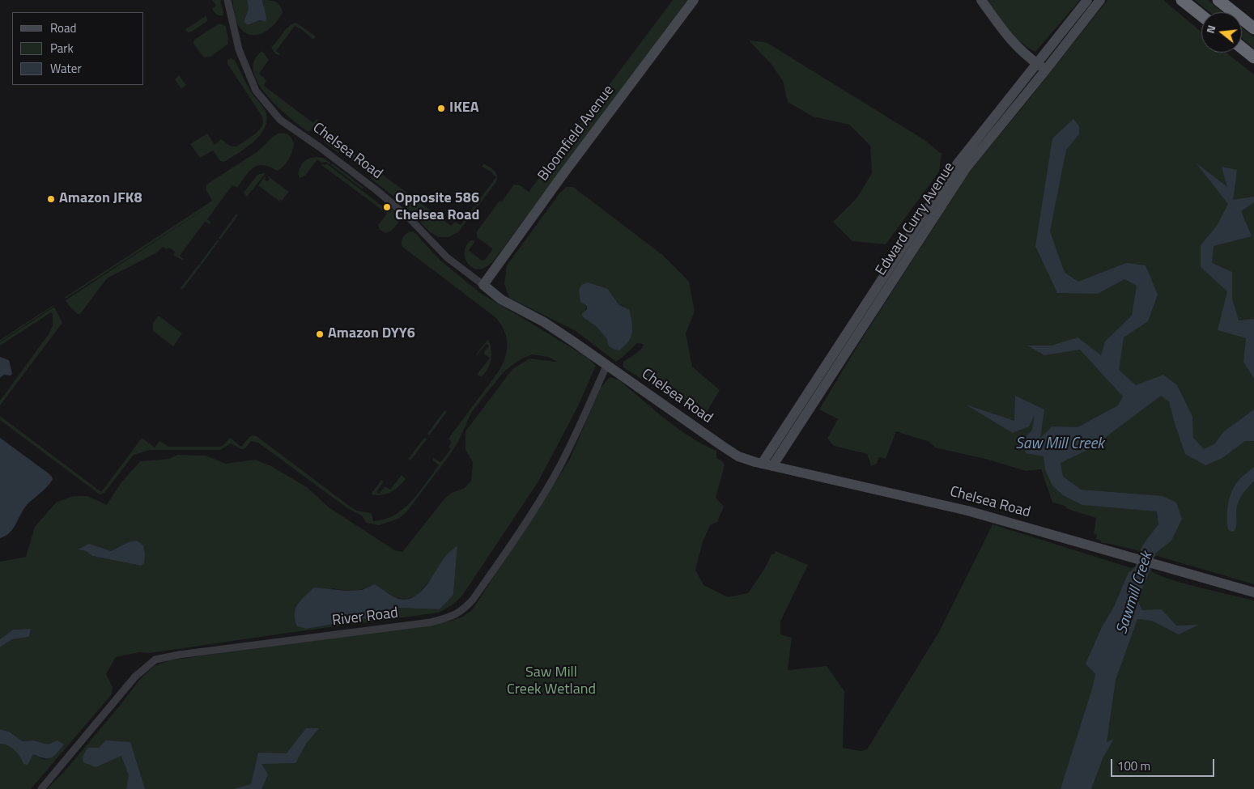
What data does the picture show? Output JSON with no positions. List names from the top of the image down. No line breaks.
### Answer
{"streets":{"street":["Bloomfield Avenue","Chelsea Road","Edward Curry Avenue","River Road"]},"crossings":[["Bloomfield Avenue","Chelsea Road"],["Chelsea Road","Edward Curry Avenue"],["Chelsea Road","River Road"]],"water":["Saw Mill Creek","Sawmill Creek"],"parks":["Saw Mill Creek Wetland"],"places":["IKEA","Amazon JFK8","Opposite 586 Chelsea Road","Amazon DYY6"],"legend":["Road","Park","Water"],"scale_bar":"100 m","north":"left"}
